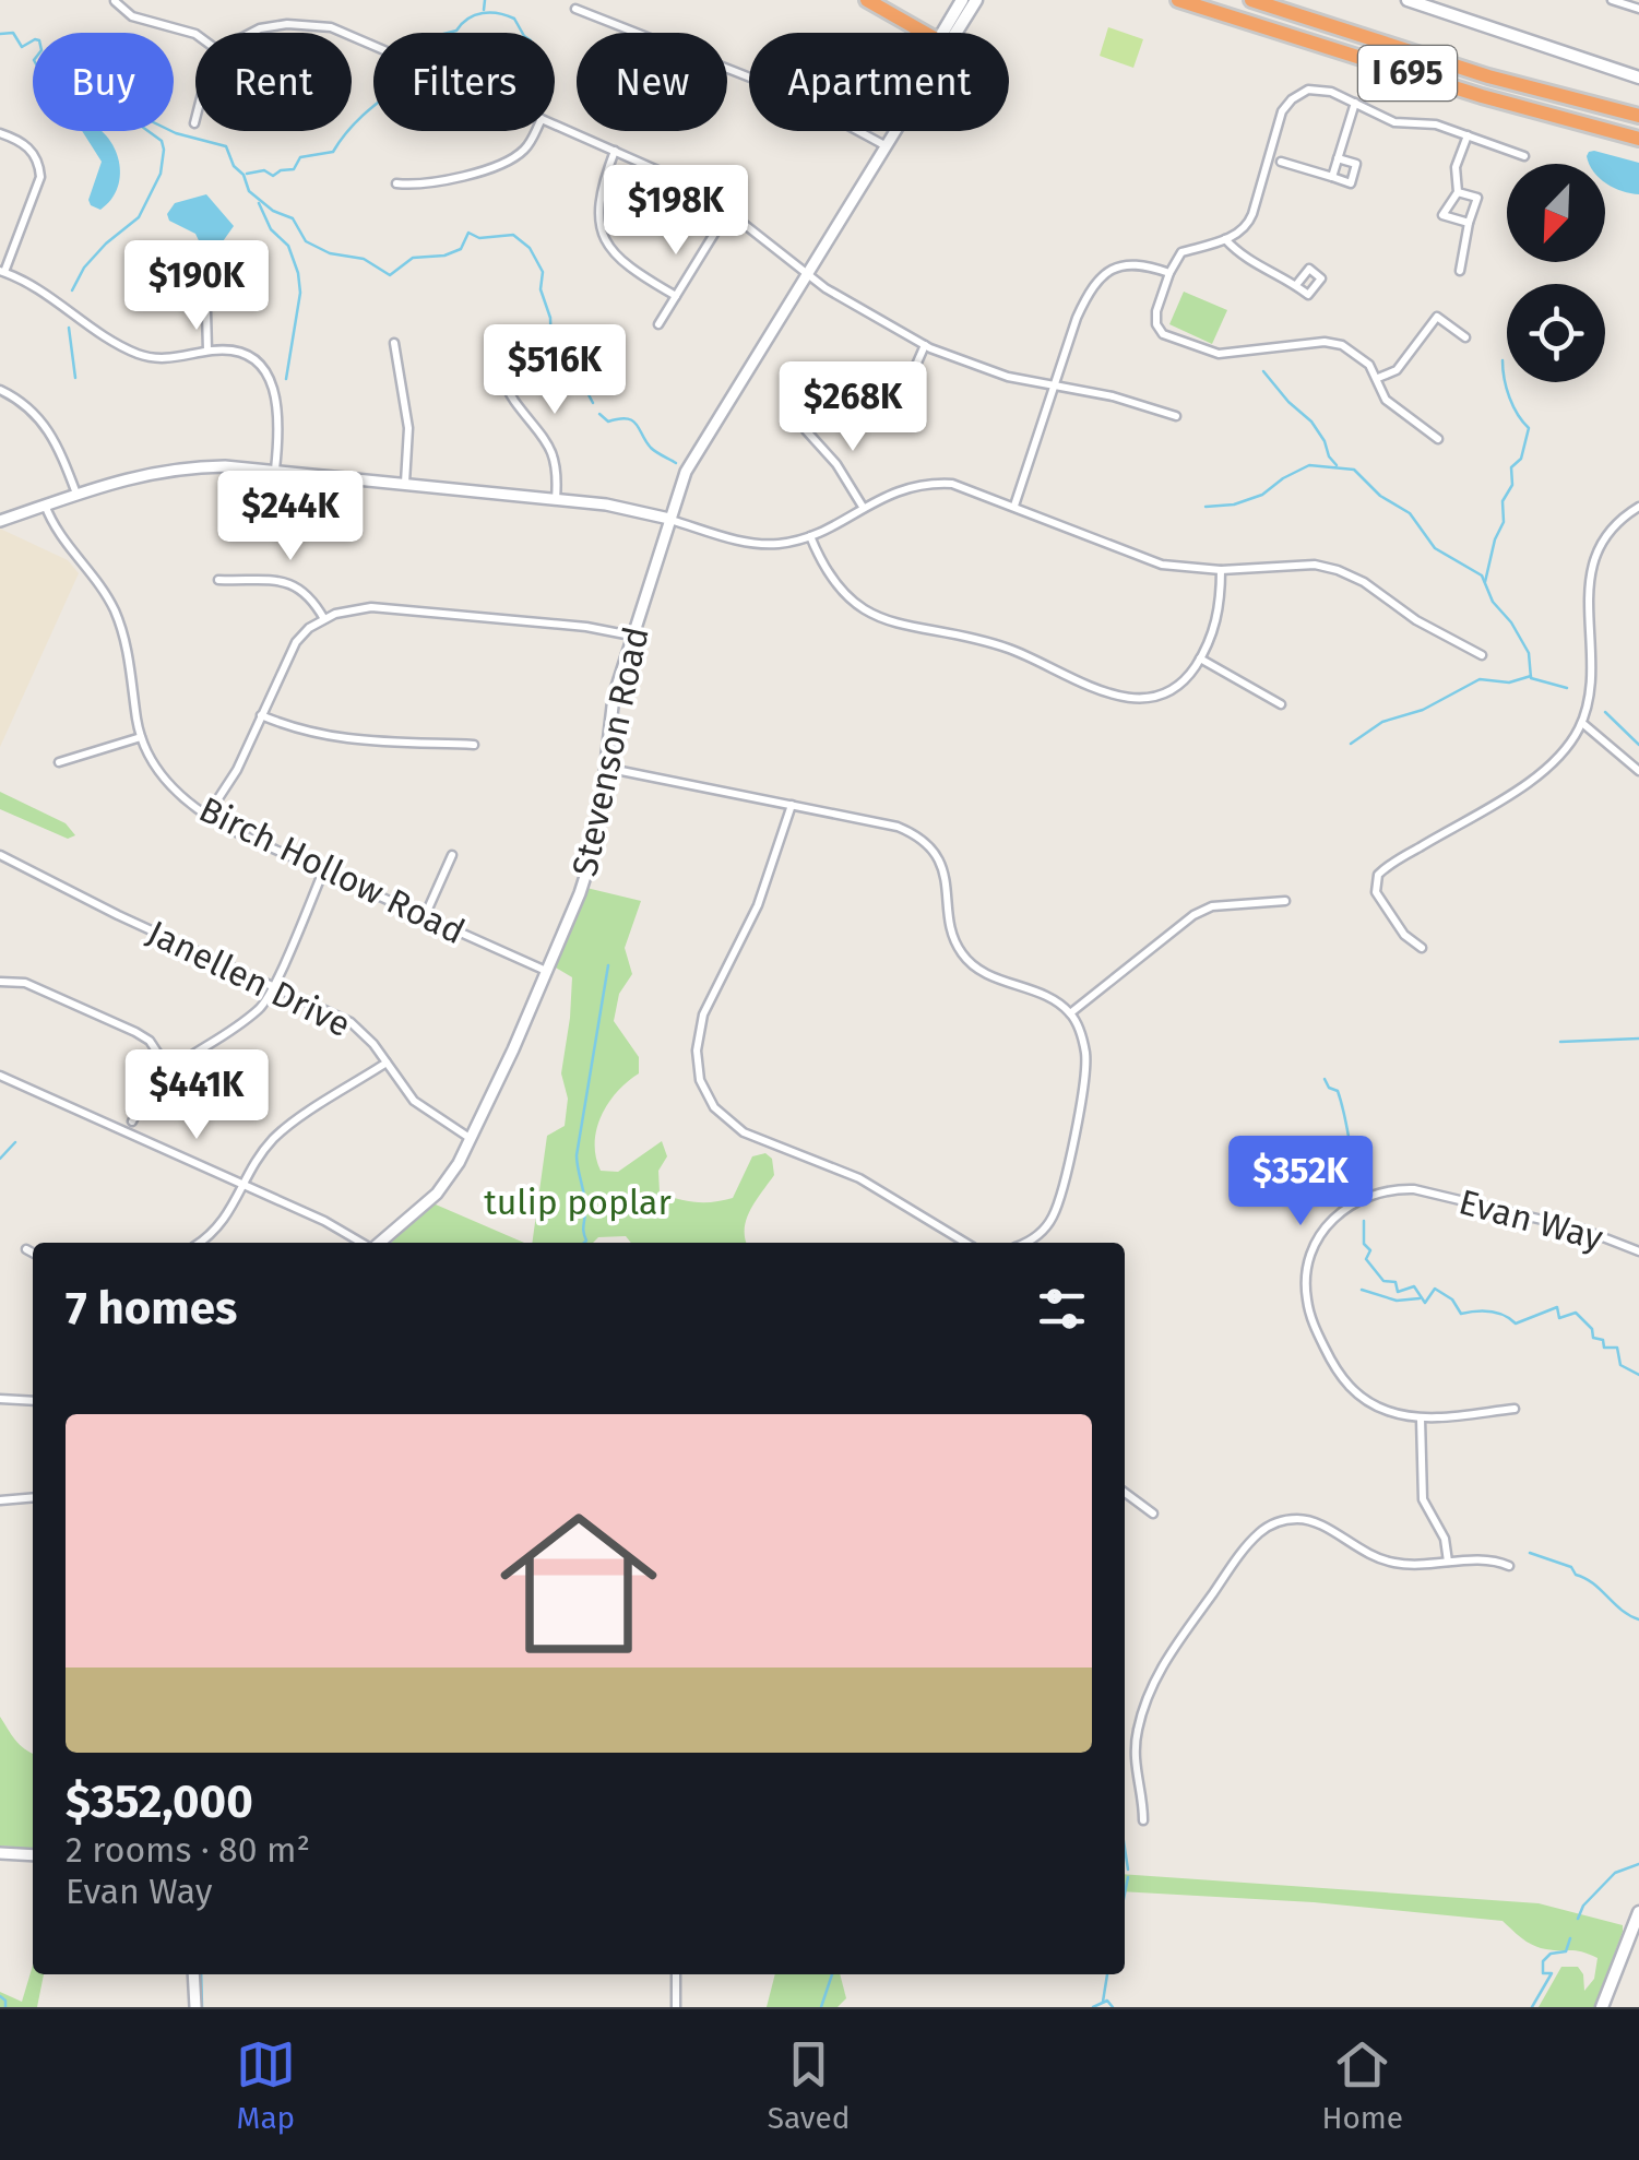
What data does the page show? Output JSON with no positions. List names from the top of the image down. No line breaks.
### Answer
{"streets":{"highway":["I 695"],"main road":["Stevenson Road"],"street":["Birch Hollow Road","Janellen Drive","Evan Way"]},"crossings":[["Stevenson Road","Birch Hollow Road"],["Stevenson Road","Janellen Drive"]],"parks":["tulip poplar"],"north":"bottom left","page":{"chip":["Buy","Rent","Filters","New","Apartment"],"price":["$198K","$190K","$516K","$268K","$244K","$441K","$352K"],"heading":"7 homes","list":[{"name":"$352,000","note":"2 rooms · 80 m² · Evan Way"}],"tabs":["Map","Saved","Home"]}}
